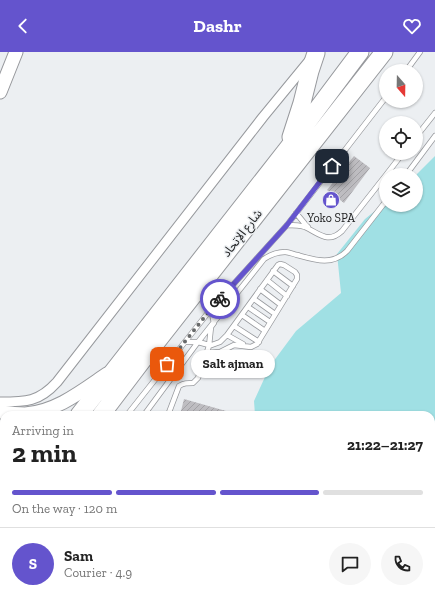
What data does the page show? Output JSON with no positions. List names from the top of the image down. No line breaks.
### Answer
{"streets":{"highway":["شارع الإتحاد"]},"places":{"shop":["Yoko SPA"],"other":["Salt ajman"]},"north":"bottom","page":{"header":"Dashr","bubble":"Salt ajman","heading":["2 min","Arriving in","21:22–21:27"],"panel":["Sam","Courier · 4.9"],"bar":"On the way · 120 m","round":"S"}}
